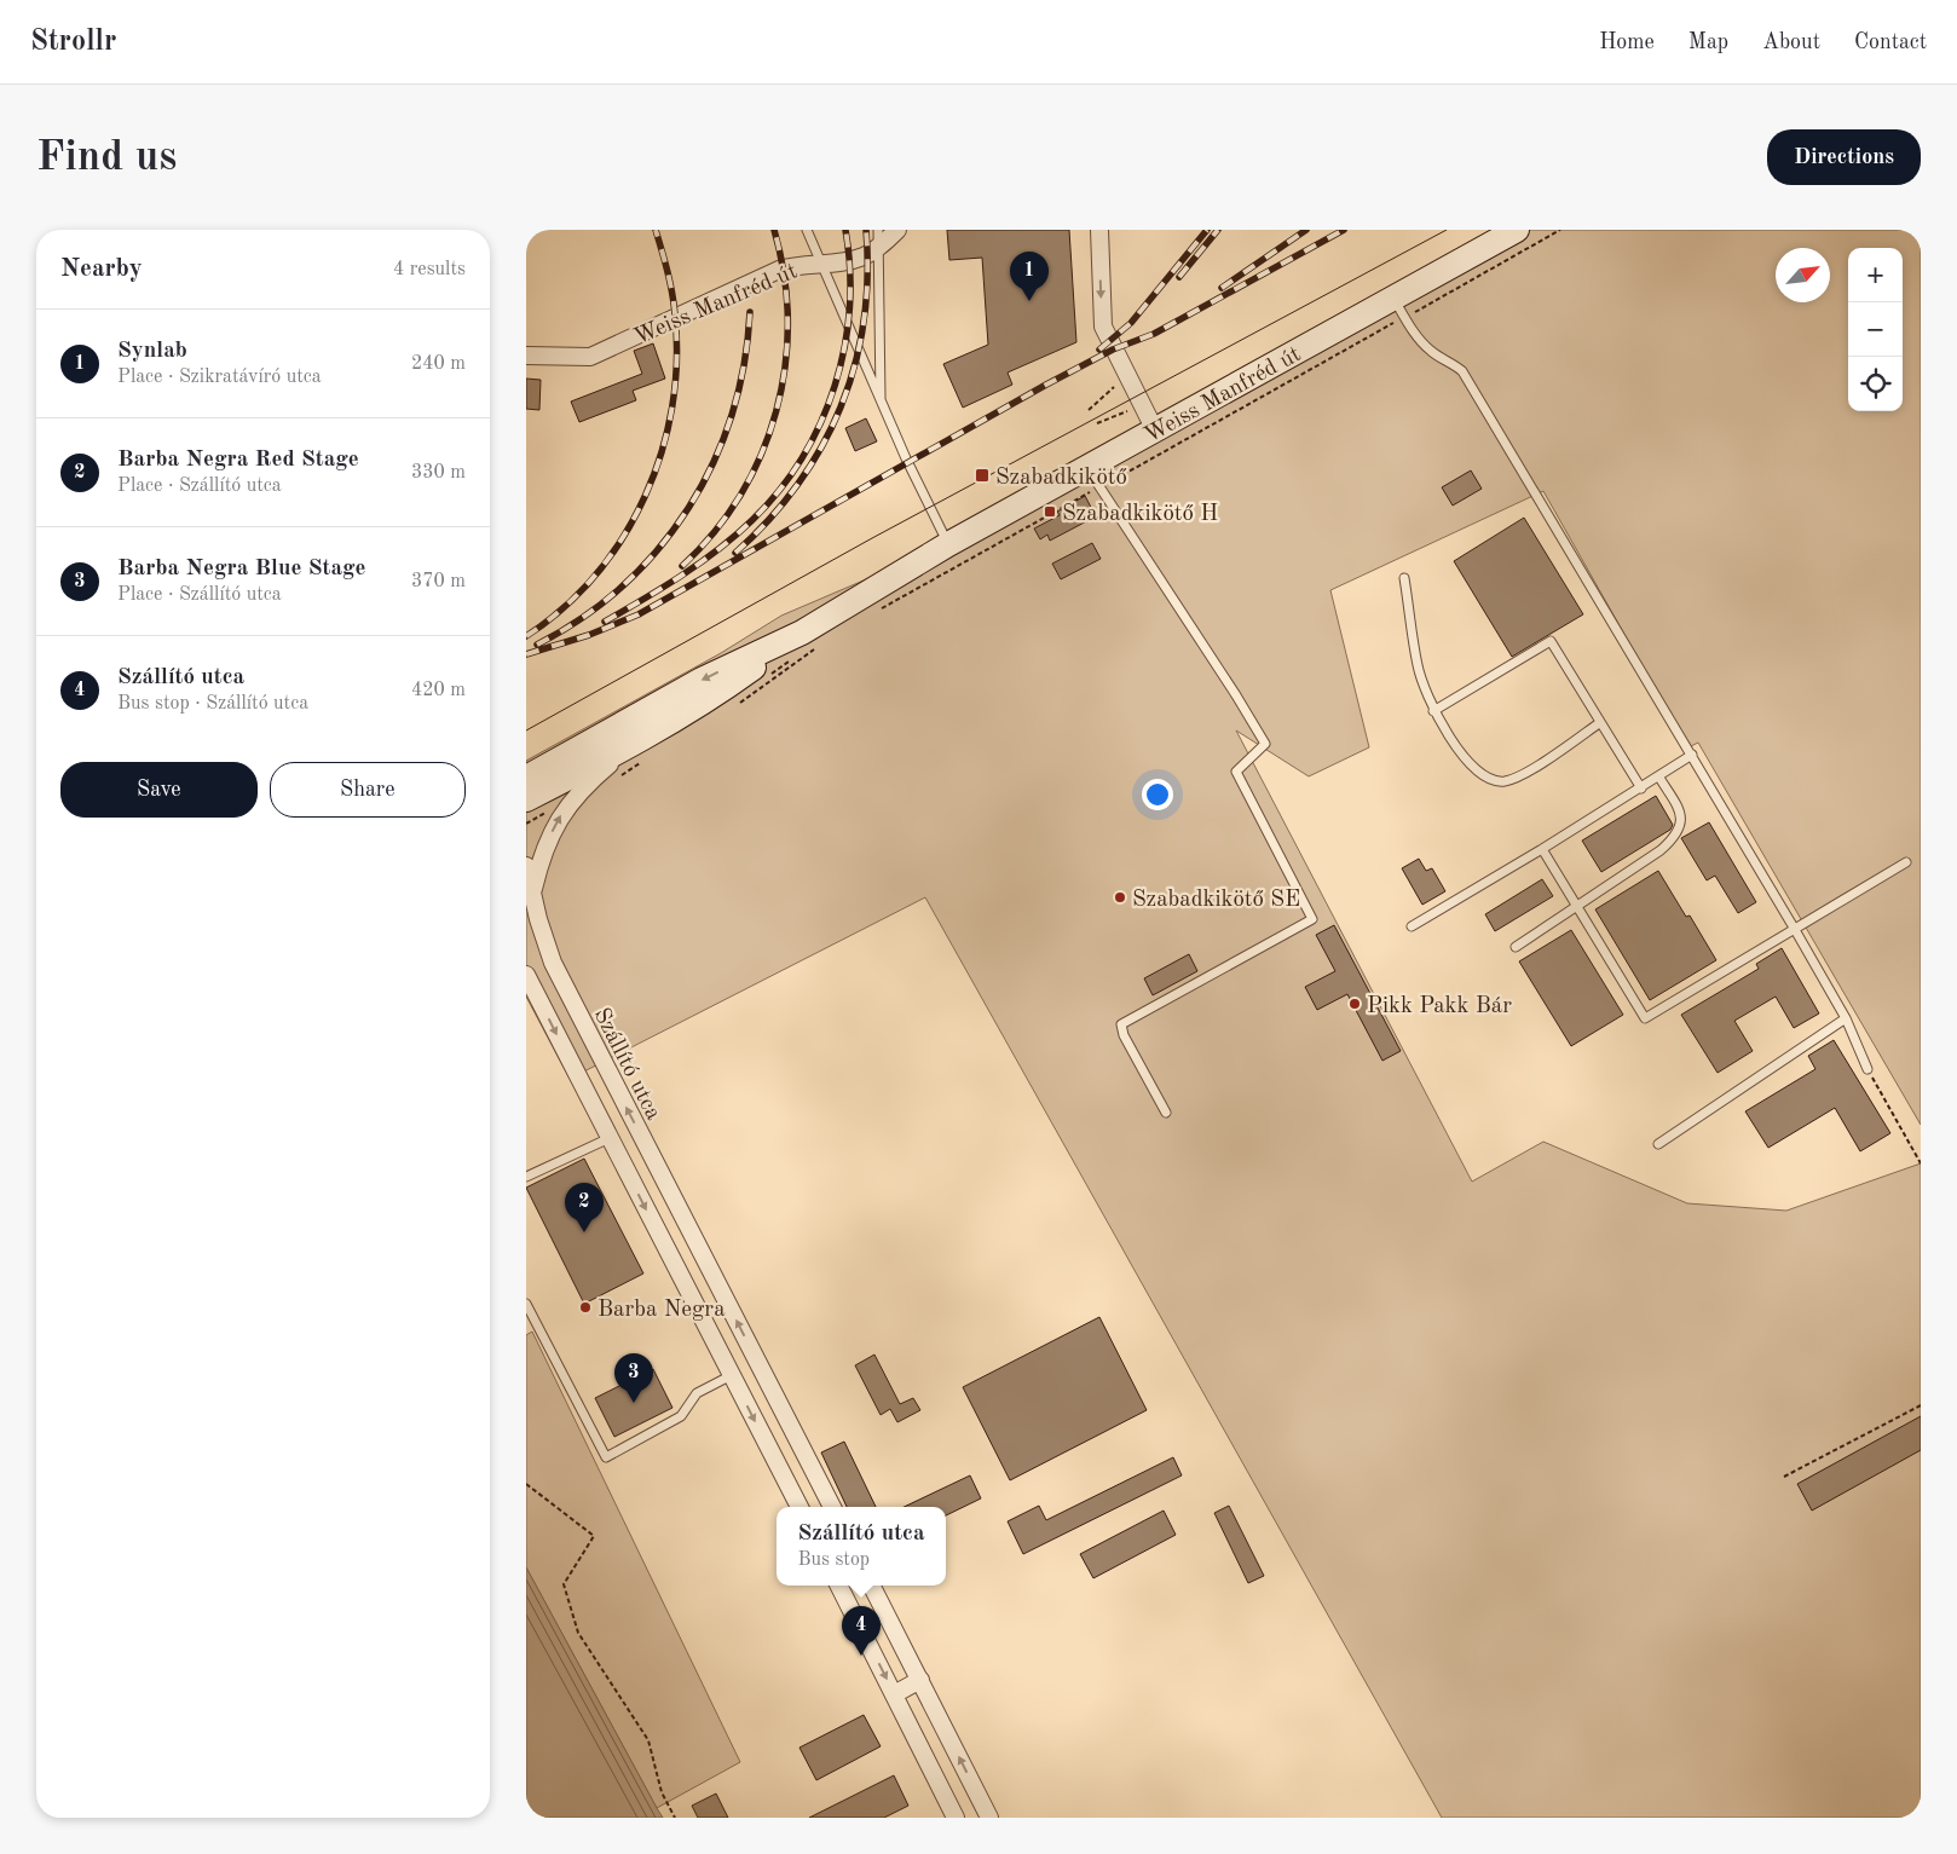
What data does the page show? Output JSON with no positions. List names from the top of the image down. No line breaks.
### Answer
{"streets":{"main road":["Weiss Manfréd út"],"street":["Szállító utca"]},"crossings":[["Weiss Manfréd út","Szállító utca"]],"places":{"transit":["Szabadkikötő","Szabadkikötő H"],"other":["Szabadkikötő SE","Pikk Pakk Bár","Barba Negra"]},"north":"top right","page":{"header":"Strollr","nav":["Home","Map","About","Contact"],"buttons":["Directions",["Save","Share"]],"title":"Find us","heading":["Nearby","4 results"],"map_buttons":["+","−"],"pins":["1","2","3","4"],"list":[{"mark":"1","name":"Synlab","note":"Place · Szikratávíró utca","value":"240 m"},{"mark":"2","name":"Barba Negra Red Stage","note":"Place · Szállító utca","value":"330 m"},{"mark":"3","name":"Barba Negra Blue Stage","note":"Place · Szállító utca","value":"370 m"},{"mark":"4","name":"Szállító utca","note":"Bus stop · Szállító utca","value":"420 m"}],"popup":["Szállító utca","Bus stop"]}}
